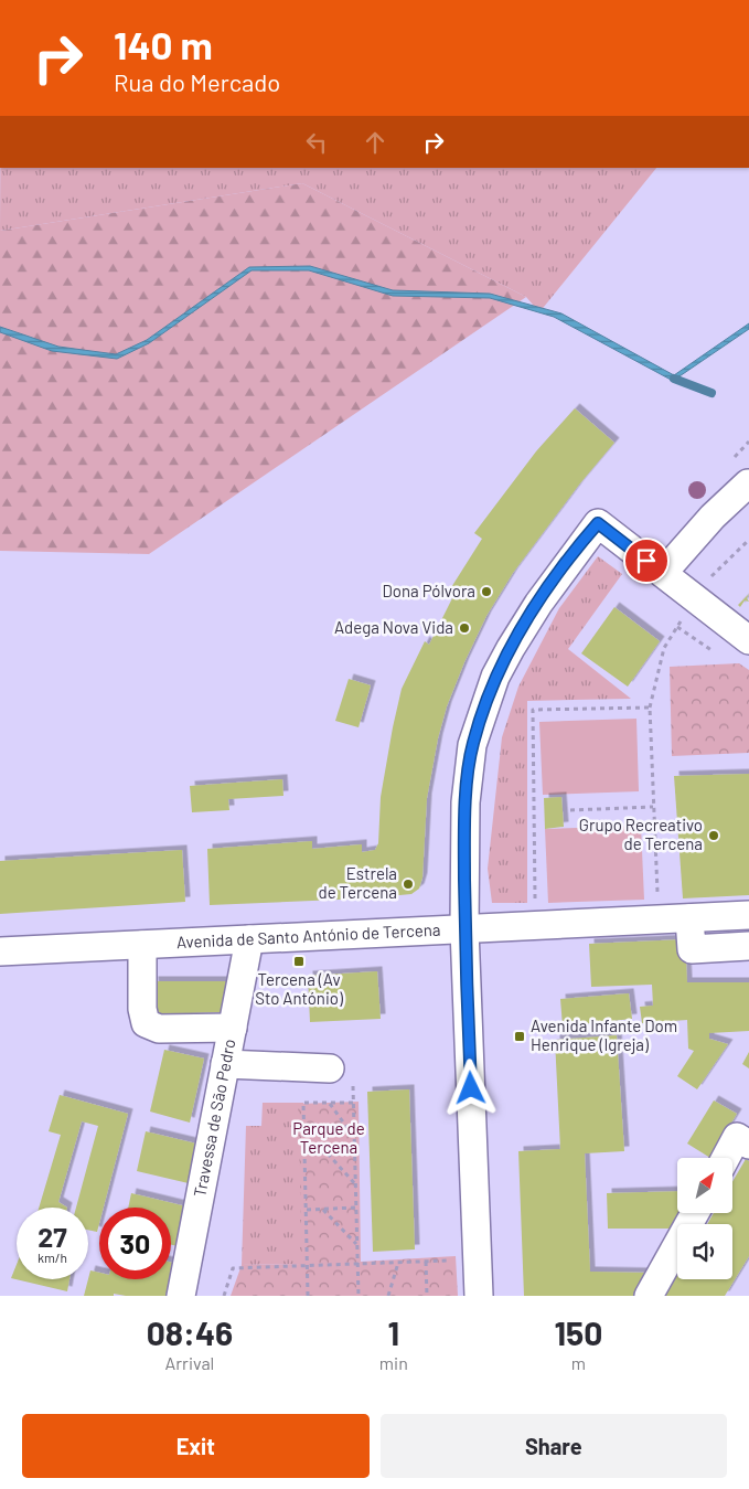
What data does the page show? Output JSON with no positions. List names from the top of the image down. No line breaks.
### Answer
{"streets":{"street":["Avenida de Santo António de Tercena","Travessa de São Pedro"]},"crossings":[["Avenida de Santo António de Tercena","Travessa de São Pedro"]],"parks":["Parque de Tercena"],"places":{"other":["Dona Pólvora","Adega Nova Vida","Grupo Recreativo de Tercena","Estrela de Tercena"],"transit":["Tercena (Av Sto António)","Avenida Infante Dom Henrique (Igreja)"]},"north":"top right","page":{"turn":["140 m","Rua do Mercado"],"speed":"27 km/h","limit":"30","eta":["08:46","Arrival","1","min","150","m"],"buttons":["Exit","Share"]}}
